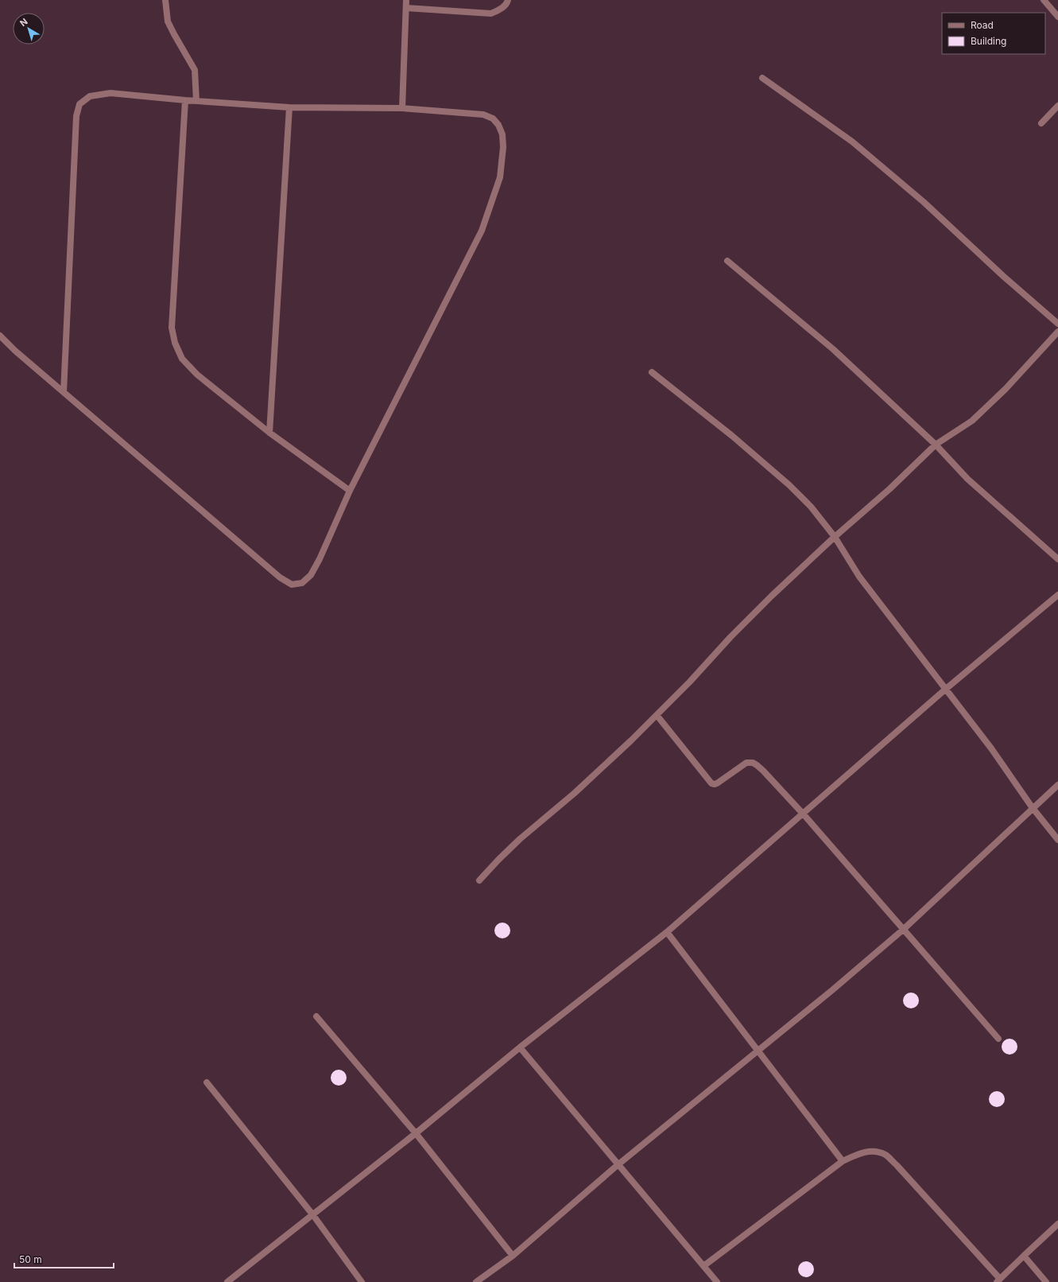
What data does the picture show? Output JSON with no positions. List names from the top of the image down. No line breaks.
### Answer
{"legend":["Road","Building"],"scale_bar":"50 m","north":"top left"}
